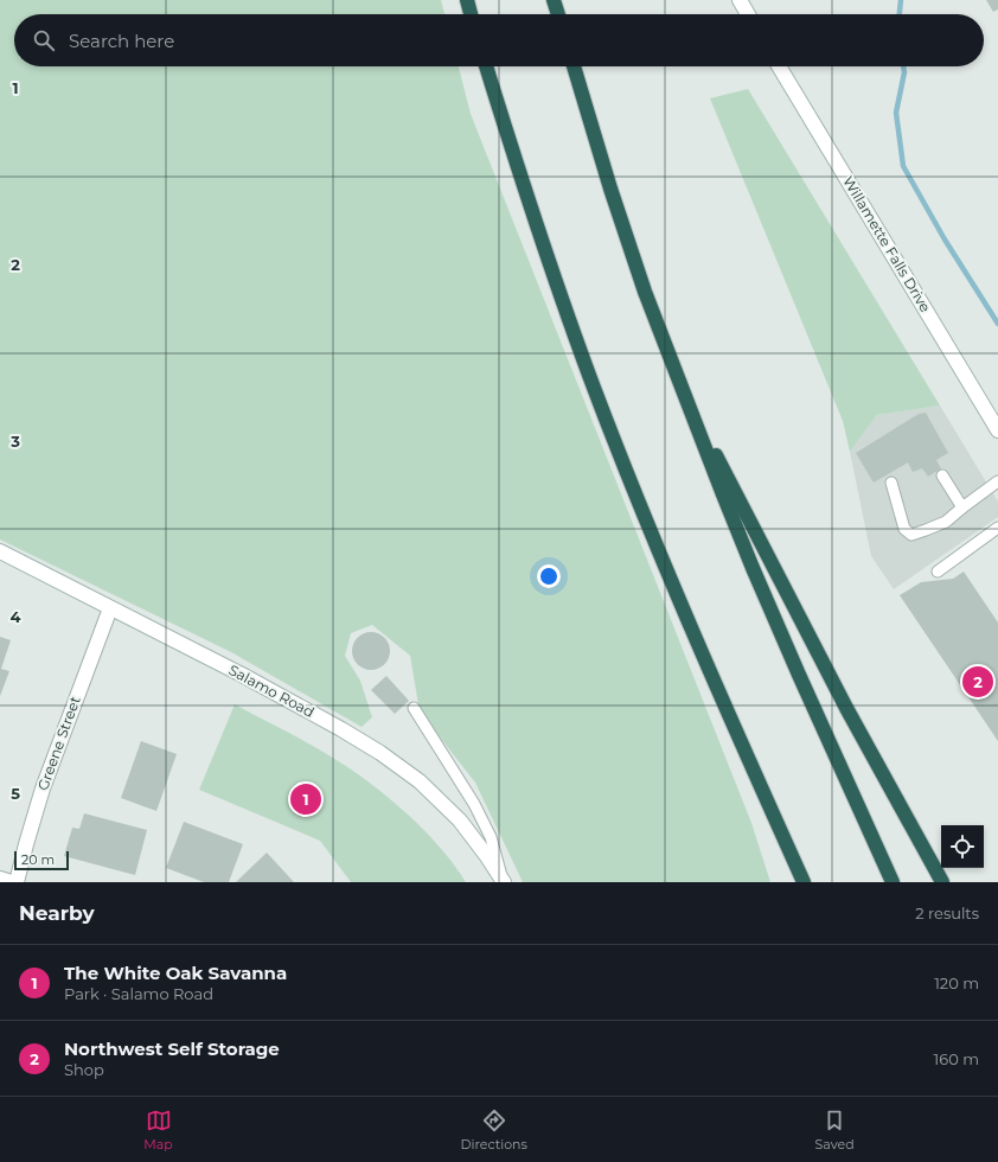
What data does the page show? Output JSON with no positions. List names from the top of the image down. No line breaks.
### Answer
{"streets":{"street":["Willamette Falls Drive","Salamo Road","Greene Street"]},"crossings":[["Salamo Road","Greene Street"]],"scale_bar":"20 m","page":{"search":"Search here","pins":["2","1"],"scale":"20 m","heading":["Nearby","2 results"],"list":[{"mark":"1","name":"The White Oak Savanna","note":"Park · Salamo Road","value":"120 m"},{"mark":"2","name":"Northwest Self Storage","note":"Shop","value":"160 m"}],"nav":["Map","Directions","Saved"]},"grid":{"rows":["1","2","3","4","5"]}}
